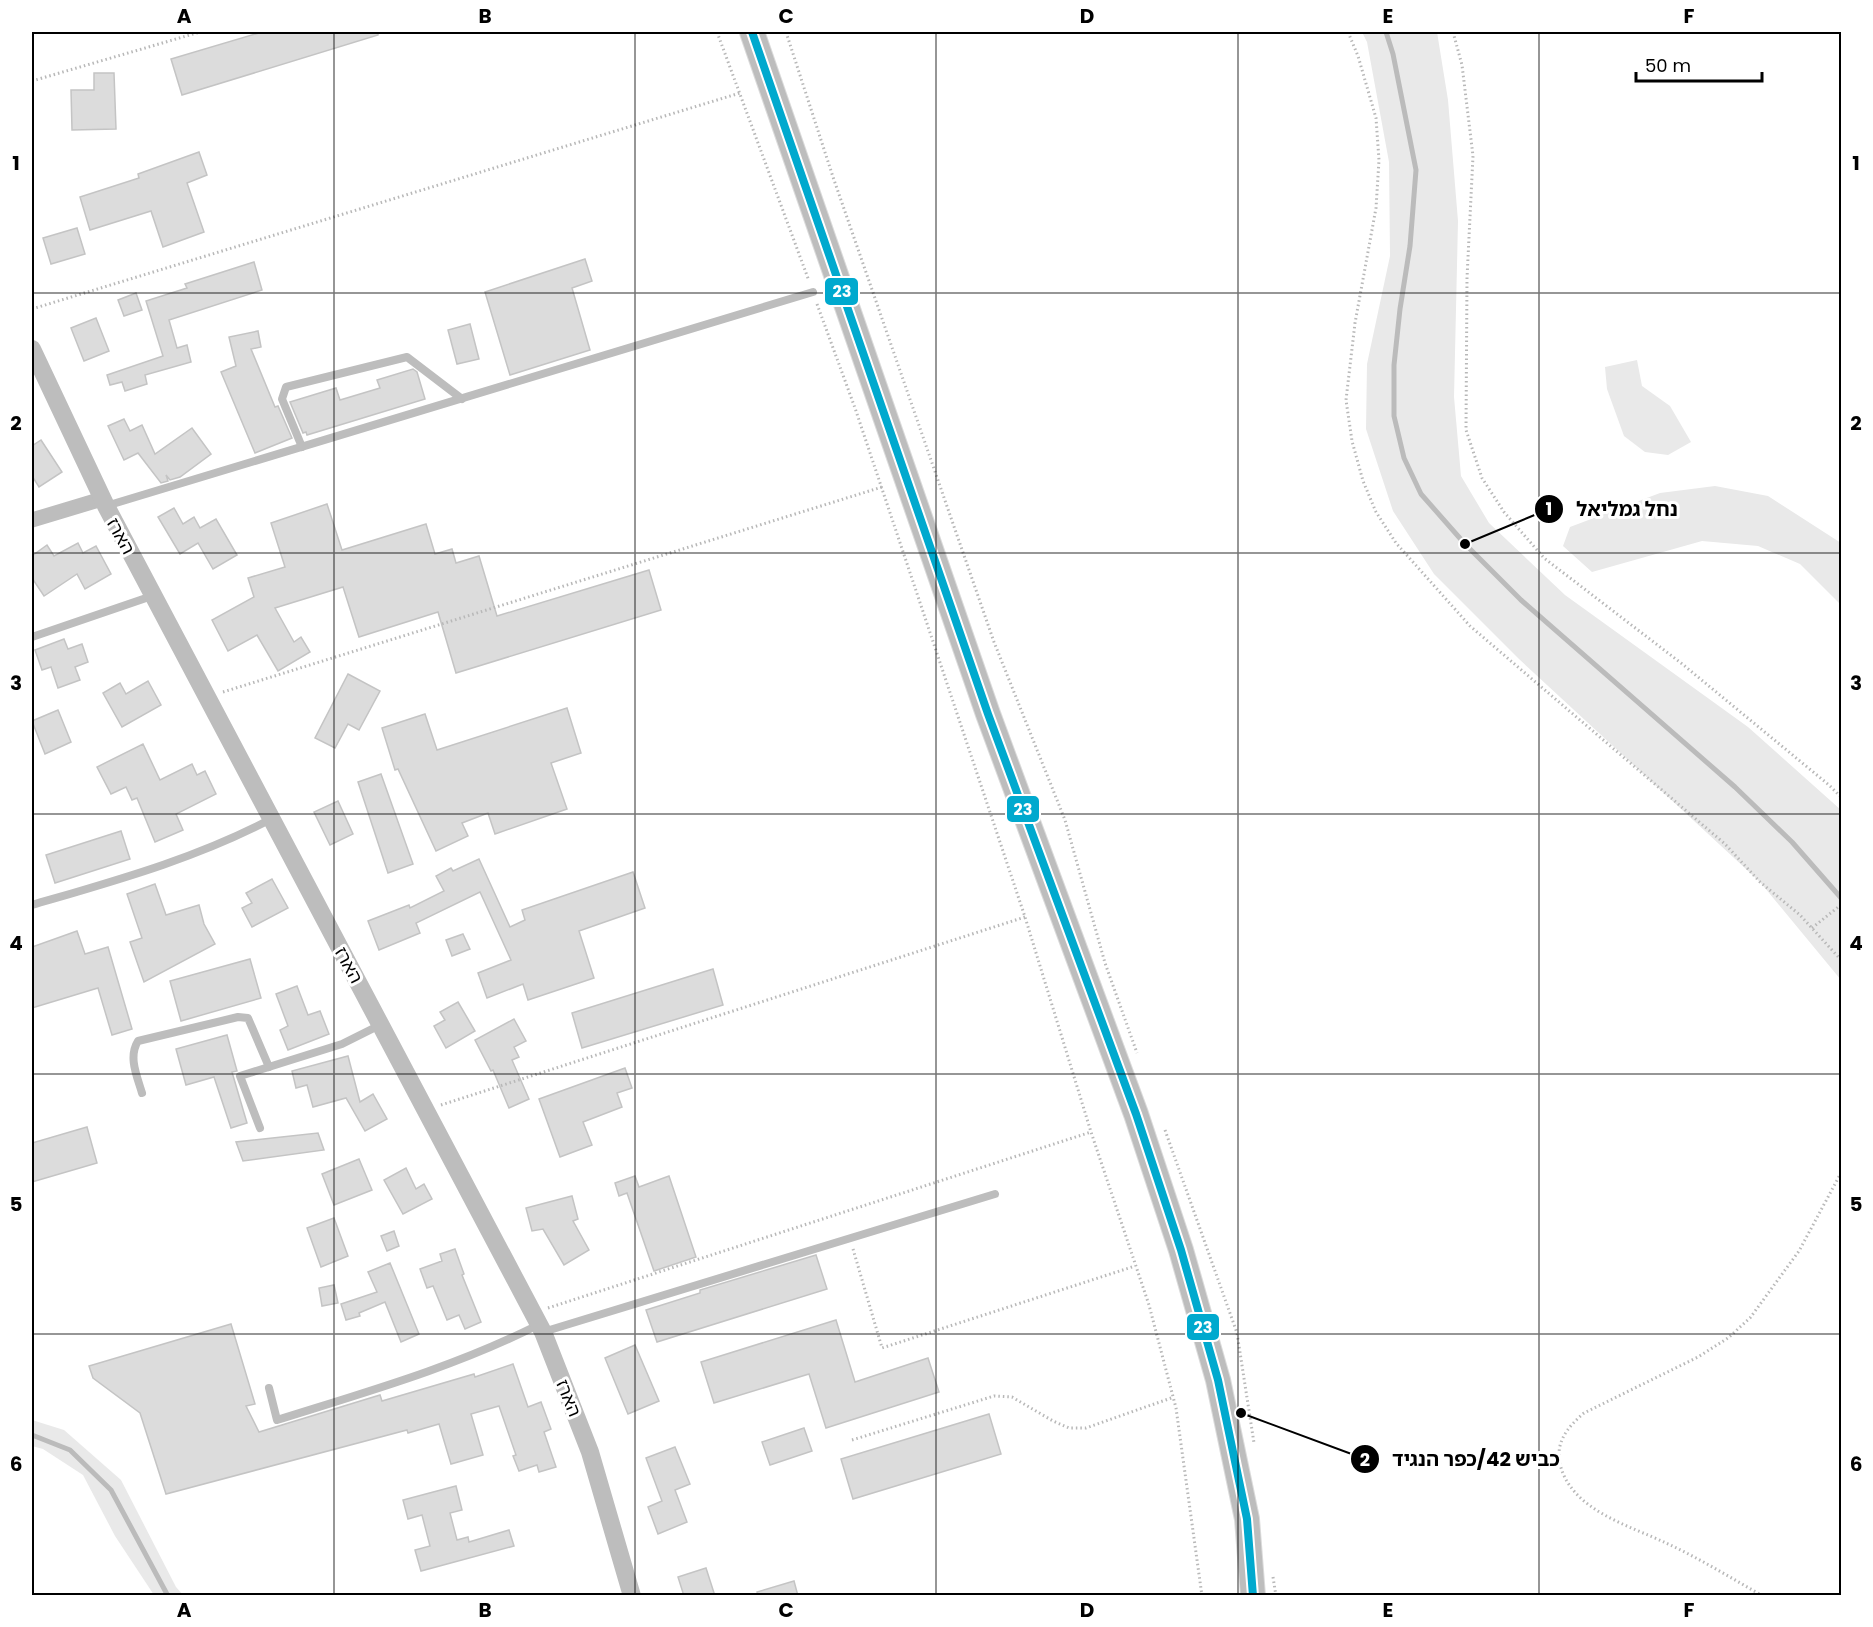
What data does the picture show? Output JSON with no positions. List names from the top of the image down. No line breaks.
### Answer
{"streets":{"street":["הארז"]},"places":["נחל גמליאל","כביש 42/כפר הנגיד"],"lines":["transit line 23"],"scale_bar":"50 m","grid":{"columns":["A","B","C","D","E","F"],"rows":["1","2","3","4","5","6"]}}
